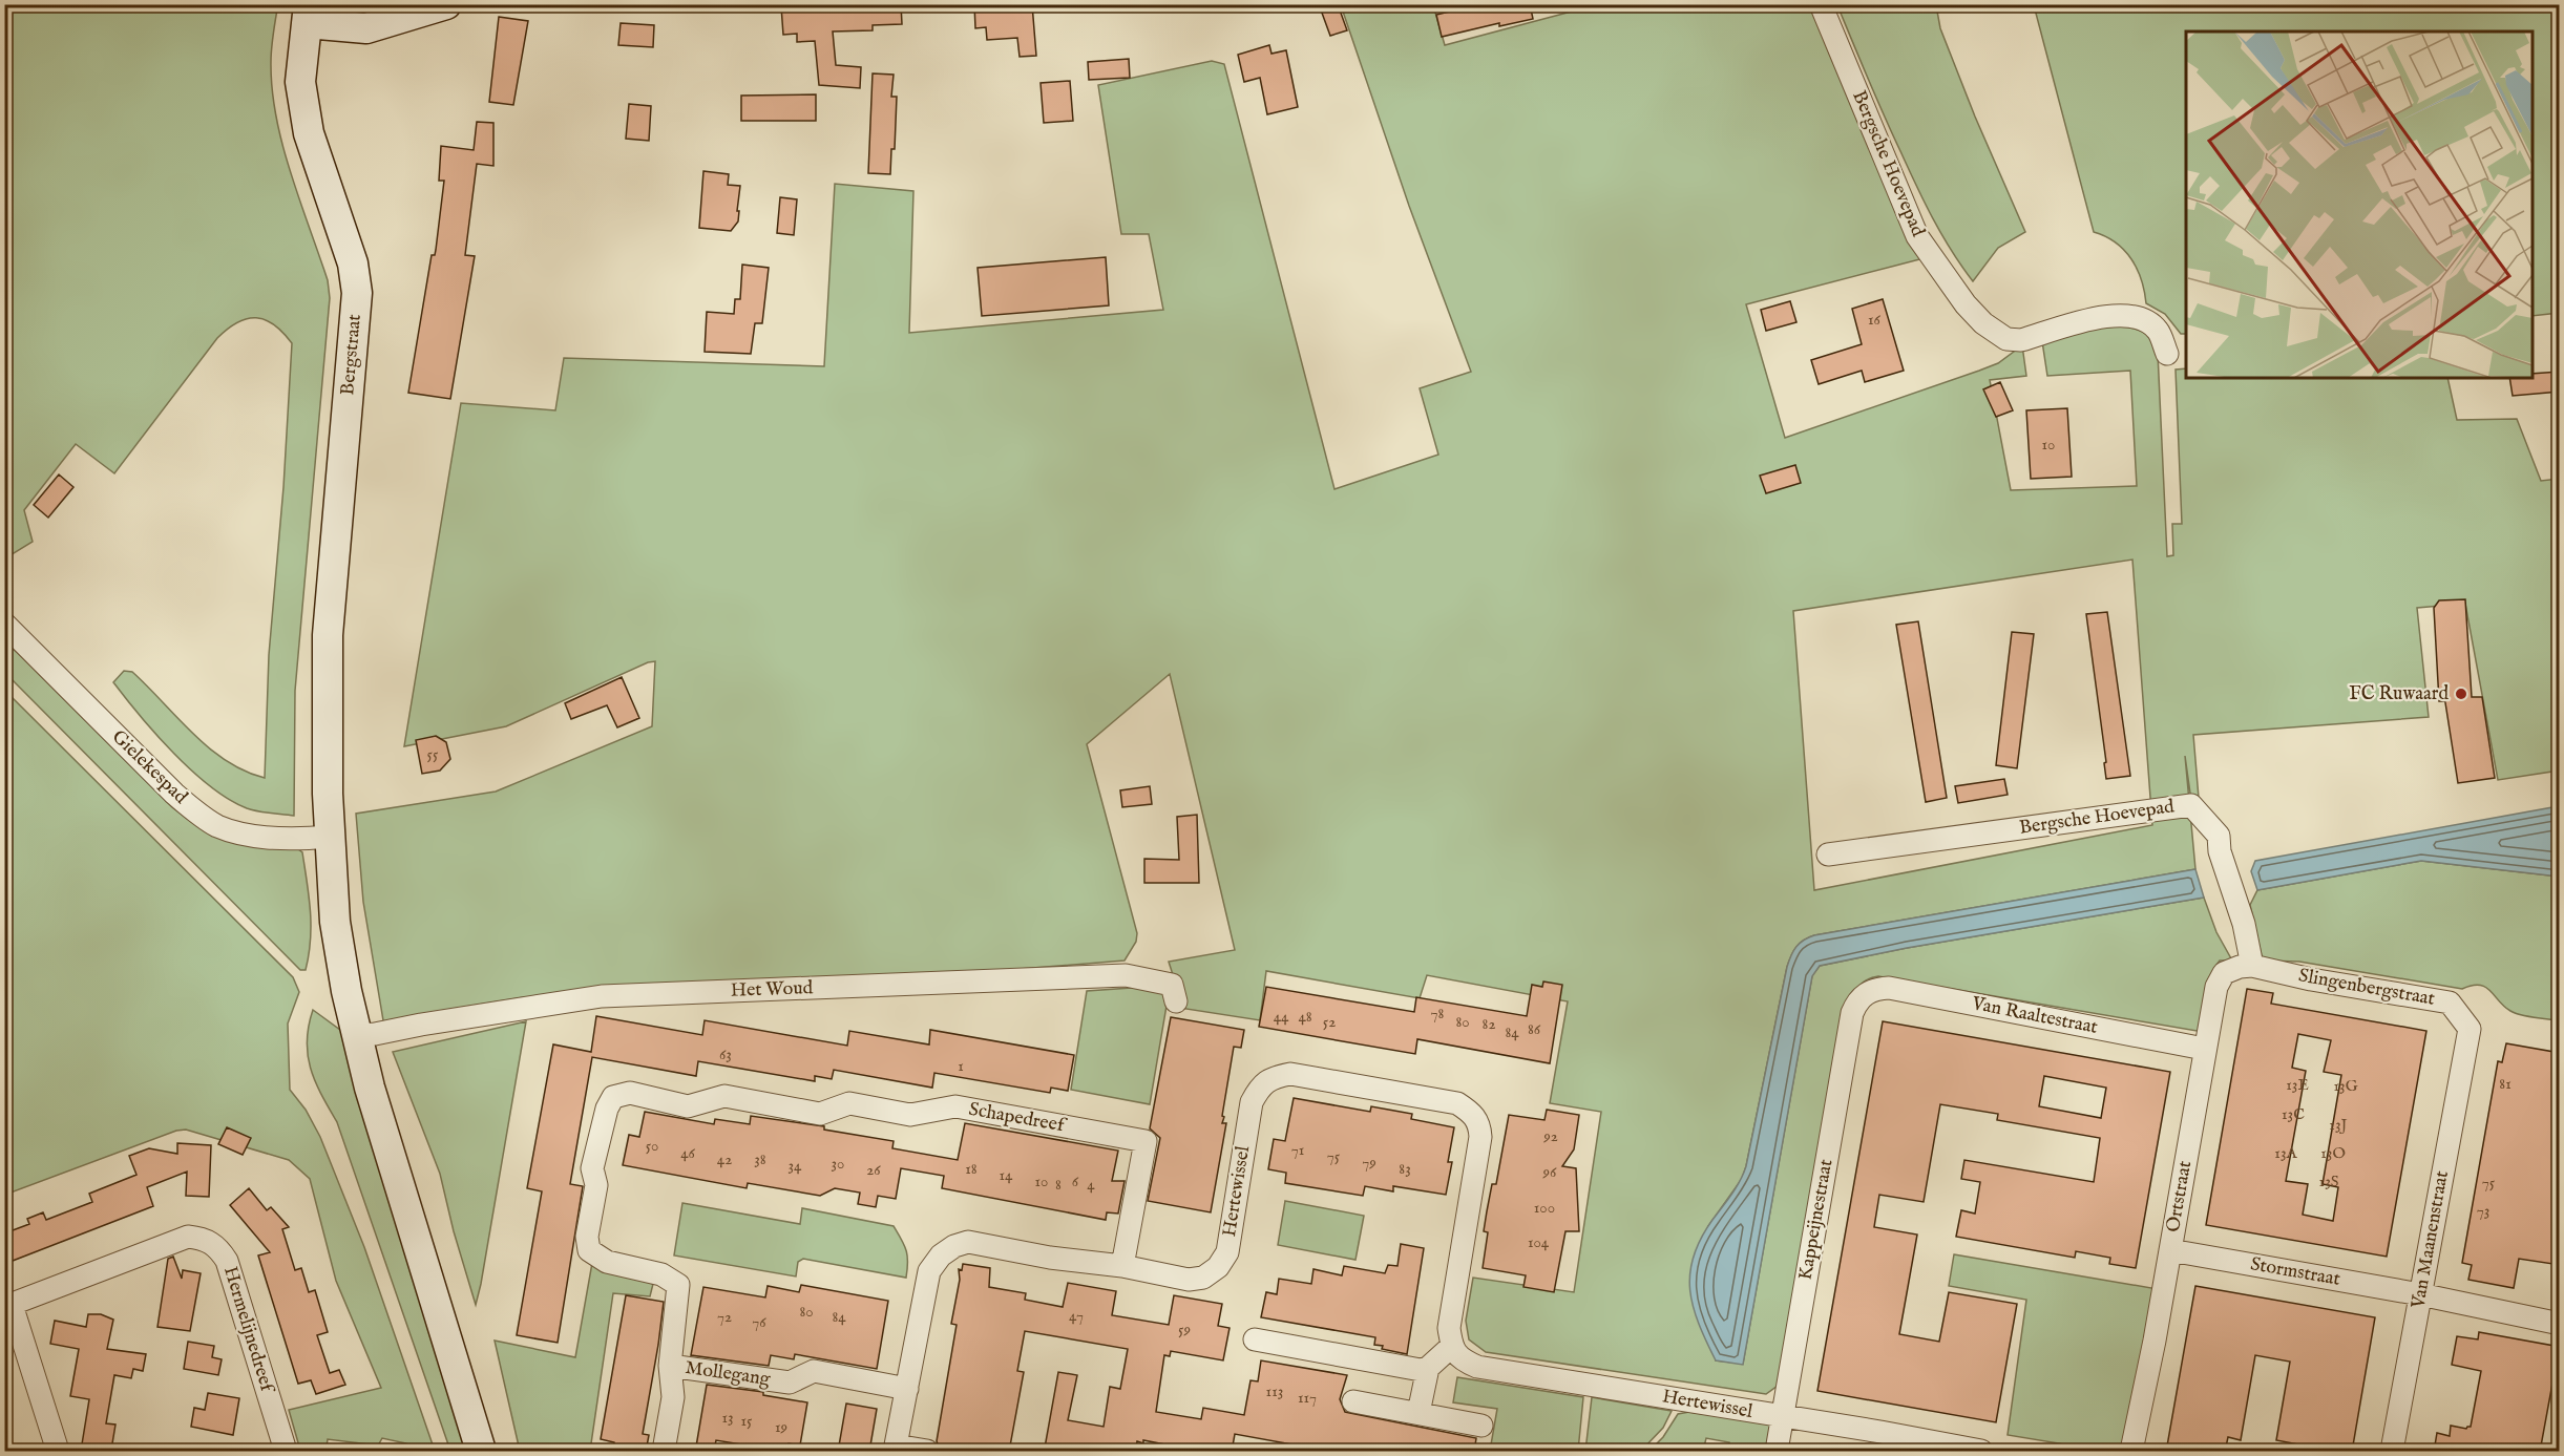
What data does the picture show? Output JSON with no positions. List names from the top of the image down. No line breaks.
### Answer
{"streets":{"street":["Bergsche Hoevepad","Bergstraat","Gielekespad","Slingenbergstraat","Het Woud","Van Raaltestraat","Schapedreef","Hertewissel","Ortstraat","Kappeijnestraat","Van Maanenstraat","Stormstraat","Hermelijnedreef","Mollegang"]},"crossings":[["Bergsche Hoevepad","Slingenbergstraat"],["Bergsche Hoevepad","Ortstraat"],["Bergstraat","Gielekespad"],["Slingenbergstraat","Ortstraat"],["Slingenbergstraat","Van Maanenstraat"],["Van Raaltestraat","Ortstraat"],["Van Raaltestraat","Kappeijnestraat"],["Schapedreef","Hertewissel"],["Schapedreef","Mollegang"],["Hertewissel","Kappeijnestraat"],["Hertewissel","Mollegang"],["Ortstraat","Stormstraat"],["Van Maanenstraat","Stormstraat"]],"places":["FC Ruwaard"],"house_numbers":["16","10","55","78","44","48","52","80","82","86","84","63","1","81","13E","13G","13C","13J","92","50","71","46","13A","13O","75","42","38","79","30","34","18","83","26","96","14","10","6","13S","75","8","4","100","73","104","80","47","72","84","76","59","113","117","13","15","19"]}
